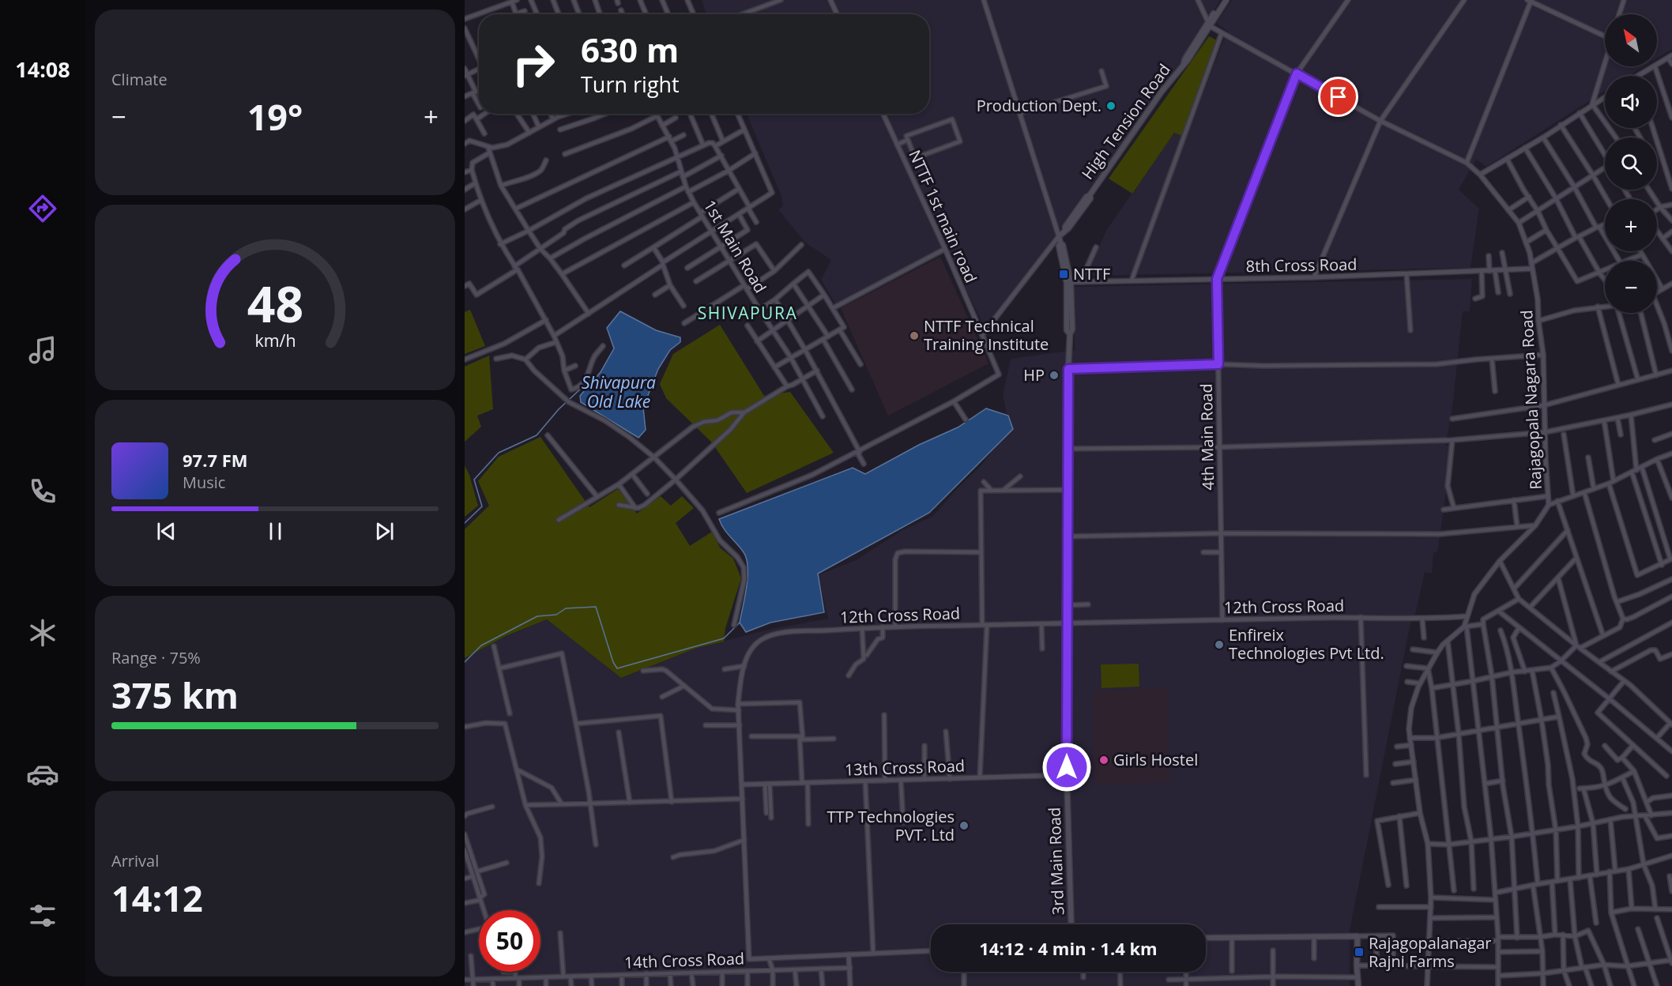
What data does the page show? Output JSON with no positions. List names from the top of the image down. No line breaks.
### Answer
{"streets":{"main road":["High Tension Road","3rd Main Road"],"street":["NTTF 1st main road","1st Main Road","8th Cross Road","Rajagopala Nagara Road","4th Main Road","12th Cross Road","13th Cross Road","14th Cross Road"]},"crossings":[["High Tension Road","Rajagopala Nagara Road"],["High Tension Road","3rd Main Road"],["8th Cross Road","Rajagopala Nagara Road"],["8th Cross Road","4th Main Road"],["8th Cross Road","3rd Main Road"],["Rajagopala Nagara Road","4th Main Road"],["Rajagopala Nagara Road","12th Cross Road"],["4th Main Road","12th Cross Road"],["12th Cross Road","13th Cross Road"],["12th Cross Road","3rd Main Road"],["13th Cross Road","3rd Main Road"]],"districts":["SHIVAPURA"],"water":["Shivapura Old Lake"],"places":{"other":["Production Dept.","NTTF Technical Training Institute","HP","Enfireix Technologies Pvt Ltd.","Girls Hostel","TTP Technologies PVT. Ltd"],"transit":["NTTF","Rajagopalanagar Rajni Farms"]},"north":"top left","page":{"tabs":"14:08","tile":["Climate",["Range · 75%","375 km"],["Arrival","14:12"]],"map_buttons":["+","−"],"turn":["630 m","Turn right"],"heat":["−","19°","+"],"song":["97.7 FM","Music"],"limit":"50","trip":"14:12 · 4 min · 1.4 km","gauge":["48","km/h"]}}
